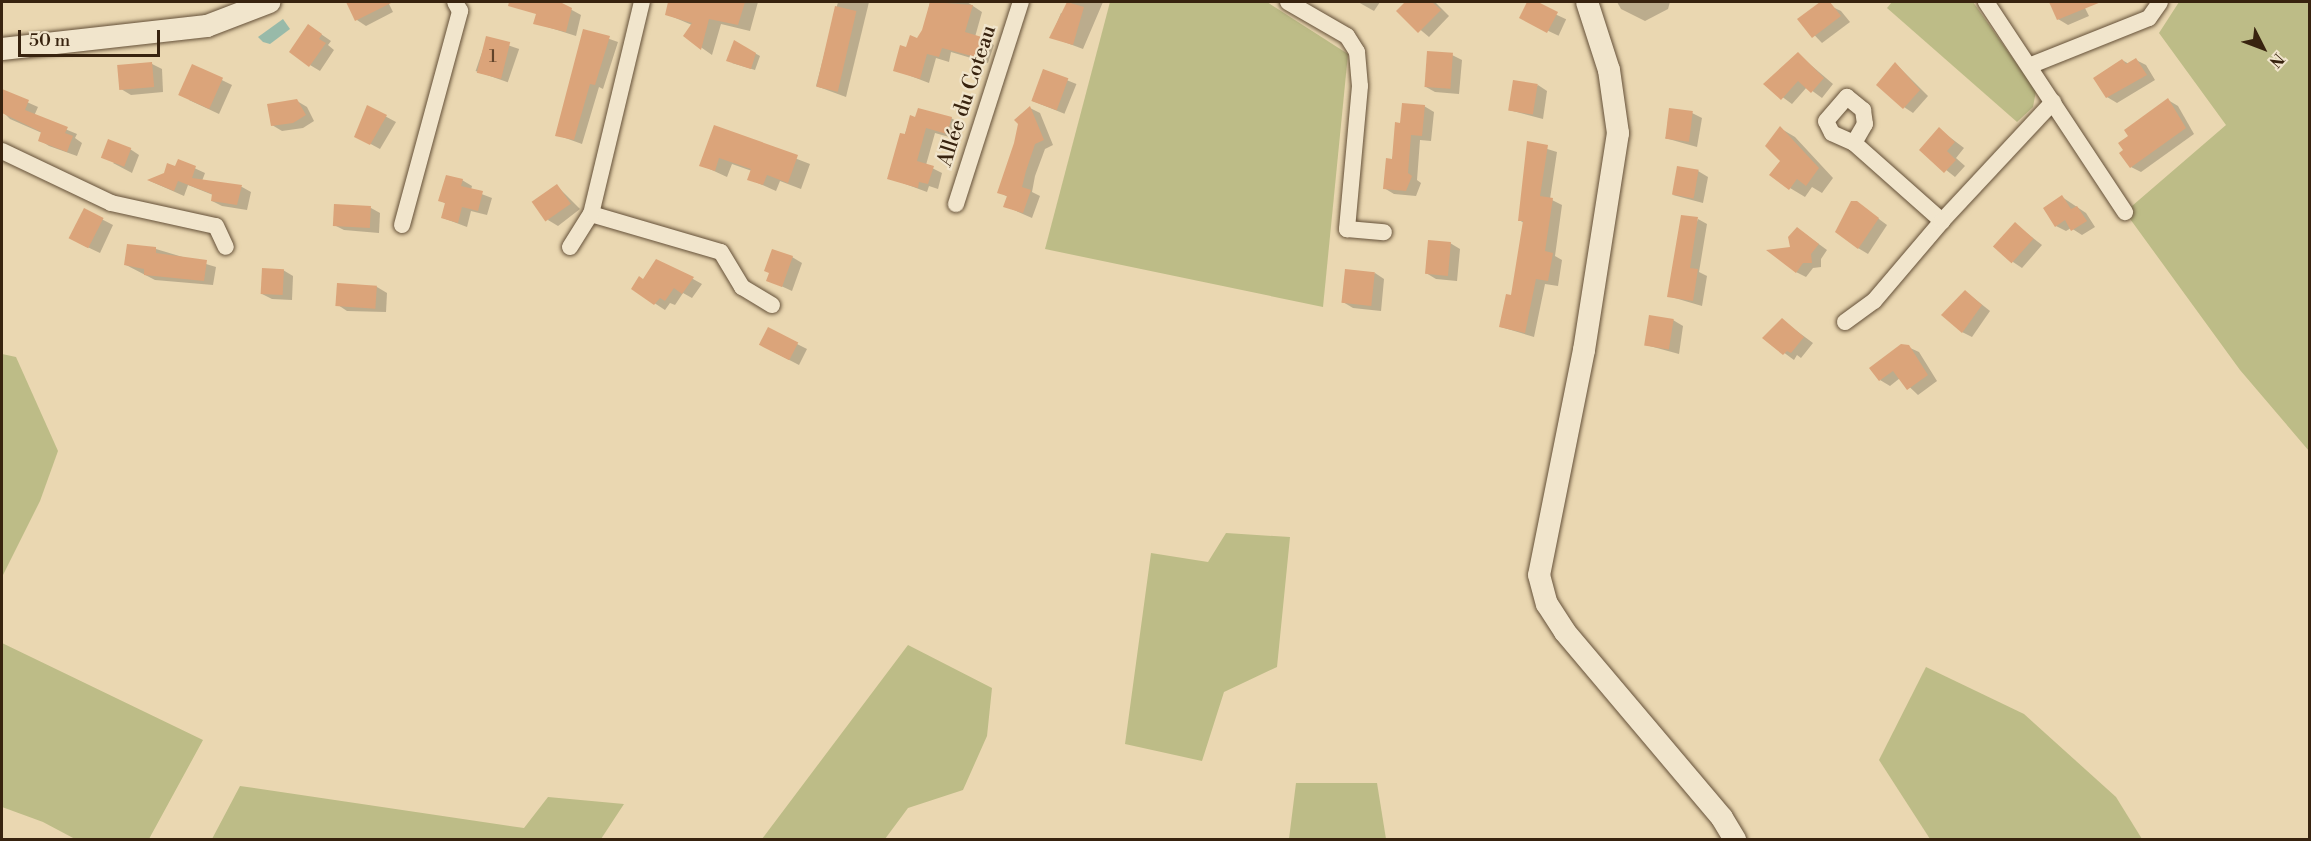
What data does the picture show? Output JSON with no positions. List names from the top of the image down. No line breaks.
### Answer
{"streets":{"street":["Allée du Coteau"]},"house_numbers":["1"],"scale_bar":"50 m","north":"bottom right"}
